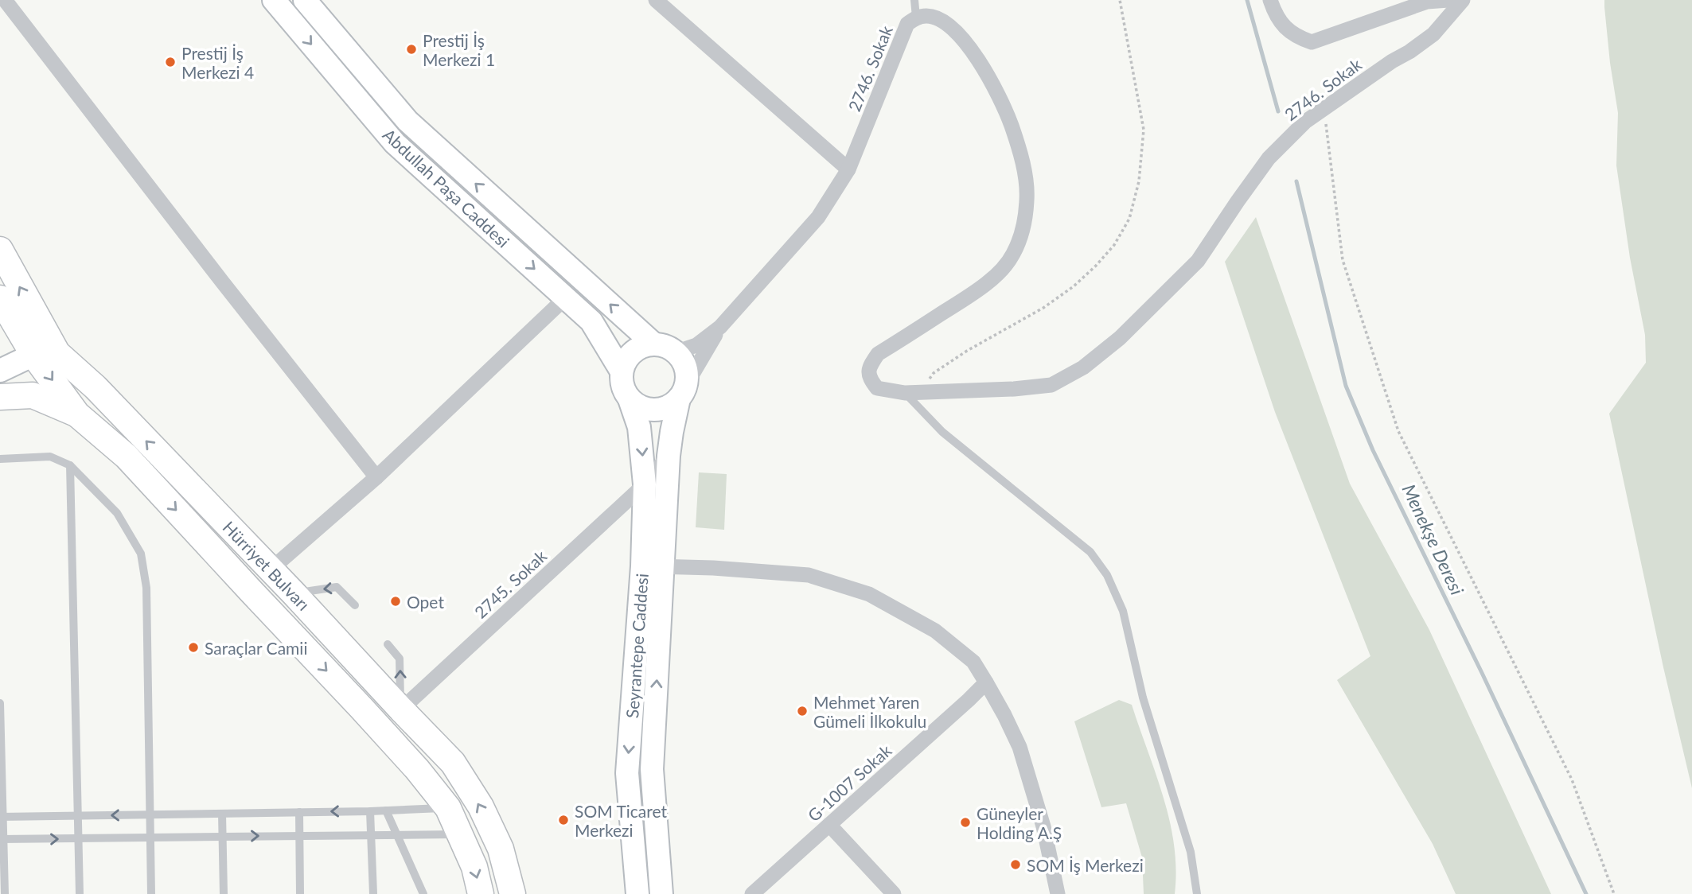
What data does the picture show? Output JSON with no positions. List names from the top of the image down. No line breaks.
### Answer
{"streets":{"main road":["Abdullah Paşa Caddesi","Hürriyet Bulvarı","Seyrantepe Caddesi"],"street":["2746. Sokak","2745. Sokak","G-1007 Sokak"]},"crossings":[["Abdullah Paşa Caddesi","Seyrantepe Caddesi"],["Hürriyet Bulvarı","2745. Sokak"],["2745. Sokak","Seyrantepe Caddesi"]],"water":["Menekşe Deresi"],"places":["Prestij İş Merkezi 1","Prestij İş Merkezi 4","Opet","Saraçlar Camii","Mehmet Yaren Gümeli İlkokulu","SOM Ticaret Merkezi","Güneyler Holding A.Ş","SOM İş Merkezi"]}
